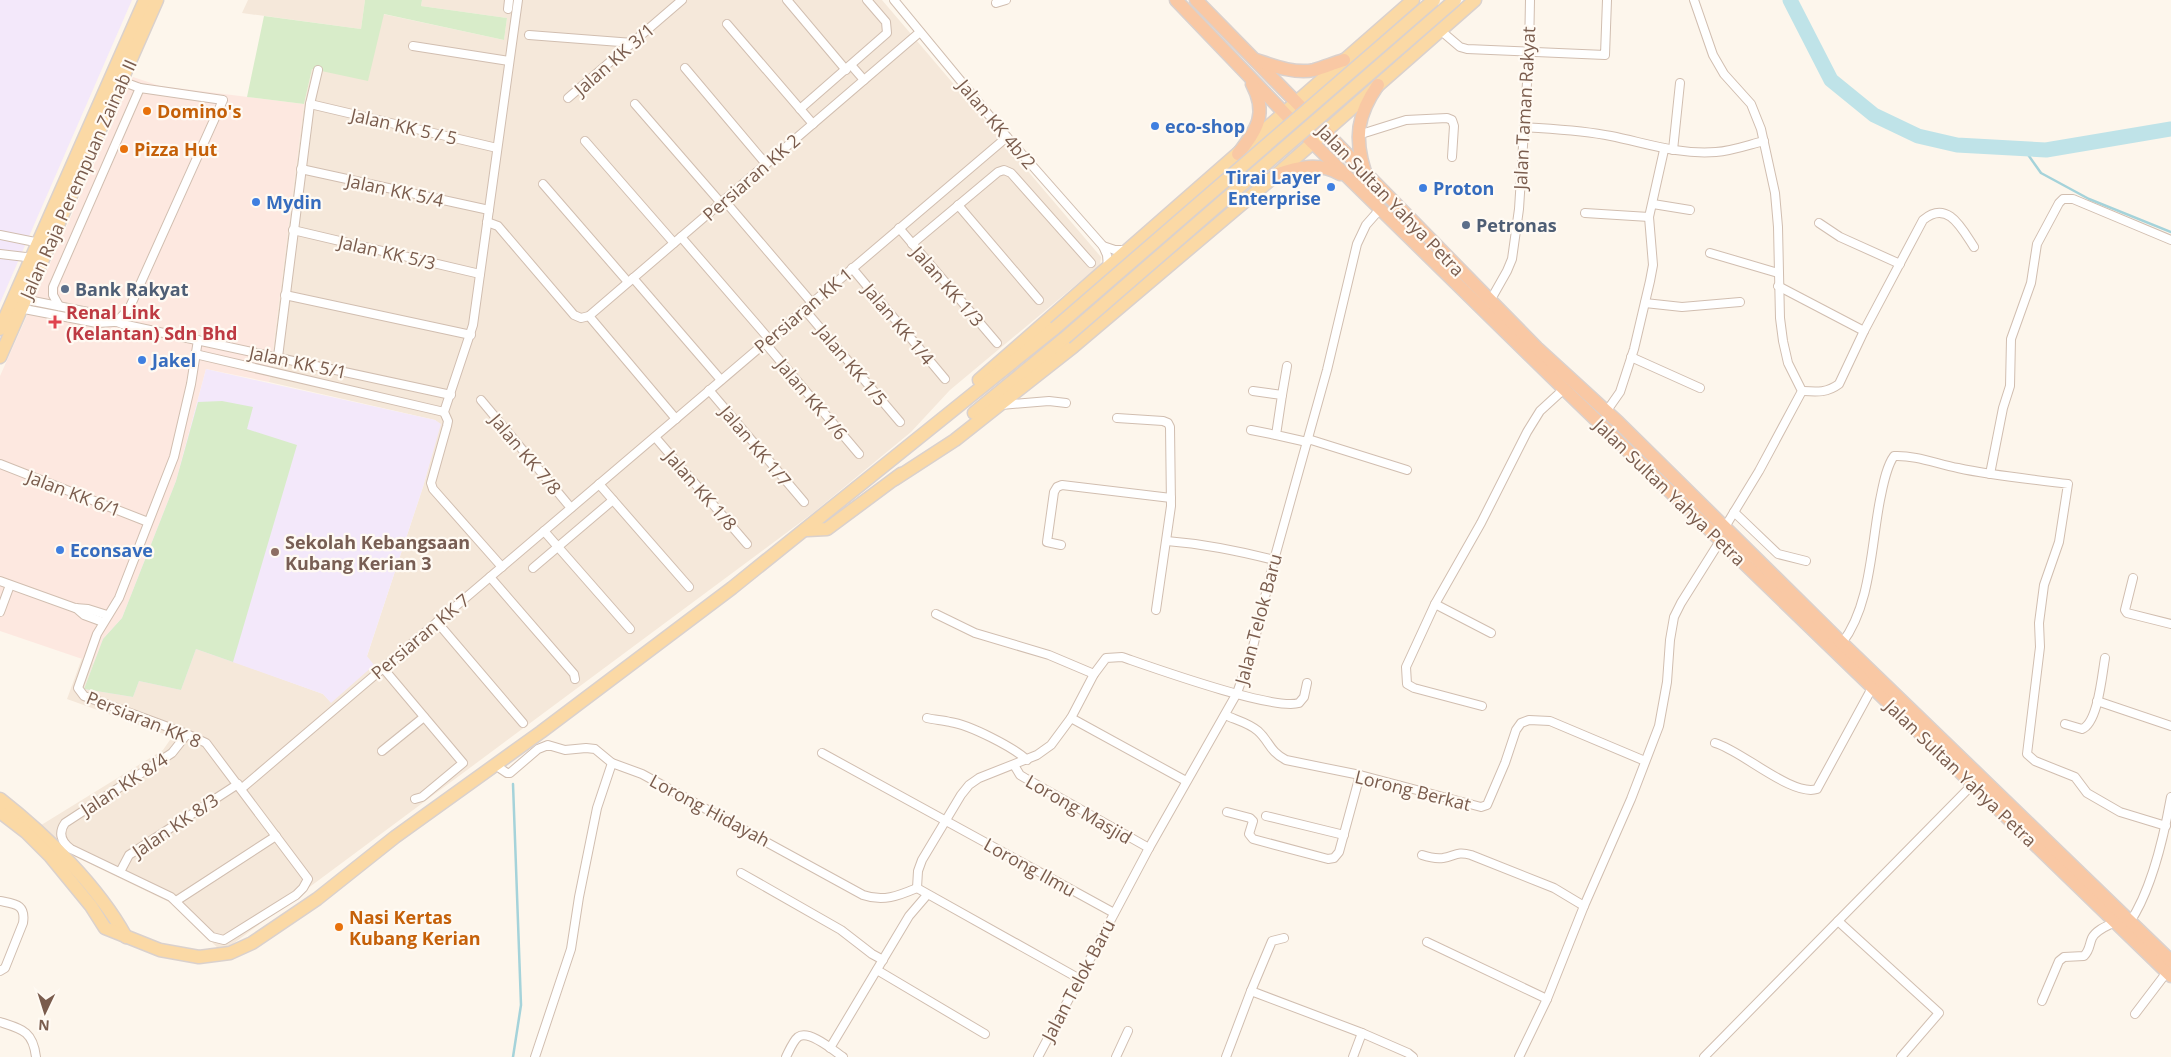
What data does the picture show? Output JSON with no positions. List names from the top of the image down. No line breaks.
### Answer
{"streets":{"highway":["Jalan Sultan Yahya Petra"],"main road":["Jalan Raja Perempuan Zainab II"],"street":["Jalan KK 3/1","Jalan Taman Rakyat","Jalan KK 4b/2","Jalan KK 5 / 5","Persiaran KK 2","Jalan KK 5/4","Jalan KK 5/3","Jalan KK 1/3","Persiaran KK 1","Jalan KK 1/4","Jalan KK 5/1","Jalan KK 1/5","Jalan KK 1/6","Jalan KK 1/7","Jalan KK 7/8","Jalan KK 1/8","Jalan KK 6/1","Jalan Telok Baru","Persiaran KK 7","Persiaran KK 8","Jalan KK 8/4","Lorong Berkat","Lorong Masjid","Lorong Hidayah","Jalan KK 8/3","Lorong Ilmu"]},"crossings":[["Jalan Taman Rakyat","Jalan Sultan Yahya Petra"],["Jalan KK 4b/2","Persiaran KK 2"],["Jalan KK 4b/2","Persiaran KK 1"],["Persiaran KK 2","Jalan KK 1/6"],["Jalan Raja Perempuan Zainab II","Jalan KK 5/1"],["Jalan Sultan Yahya Petra","Jalan Telok Baru"],["Jalan KK 1/3","Persiaran KK 1"],["Persiaran KK 1","Jalan KK 1/4"],["Persiaran KK 1","Jalan KK 1/5"],["Persiaran KK 1","Jalan KK 1/6"],["Persiaran KK 1","Jalan KK 1/7"],["Persiaran KK 1","Jalan KK 1/8"],["Persiaran KK 1","Persiaran KK 7"],["Jalan KK 7/8","Persiaran KK 7"],["Jalan Telok Baru","Lorong Berkat"],["Jalan Telok Baru","Lorong Masjid"],["Jalan Telok Baru","Lorong Ilmu"],["Persiaran KK 7","Persiaran KK 8"],["Persiaran KK 7","Jalan KK 8/3"],["Persiaran KK 8","Jalan KK 8/4"],["Persiaran KK 8","Jalan KK 8/3"],["Jalan KK 8/4","Jalan KK 8/3"]],"places":{"other":["Domino's","eco-shop","Pizza Hut","Tirai Layer Enterprise","Proton","Mydin","Petronas","Bank Rakyat","Jakel","Econsave","Sekolah Kebangsaan Kubang Kerian 3","Nasi Kertas Kubang Kerian"],"health":["Renal Link (Kelantan) Sdn Bhd"]},"north":"bottom"}
